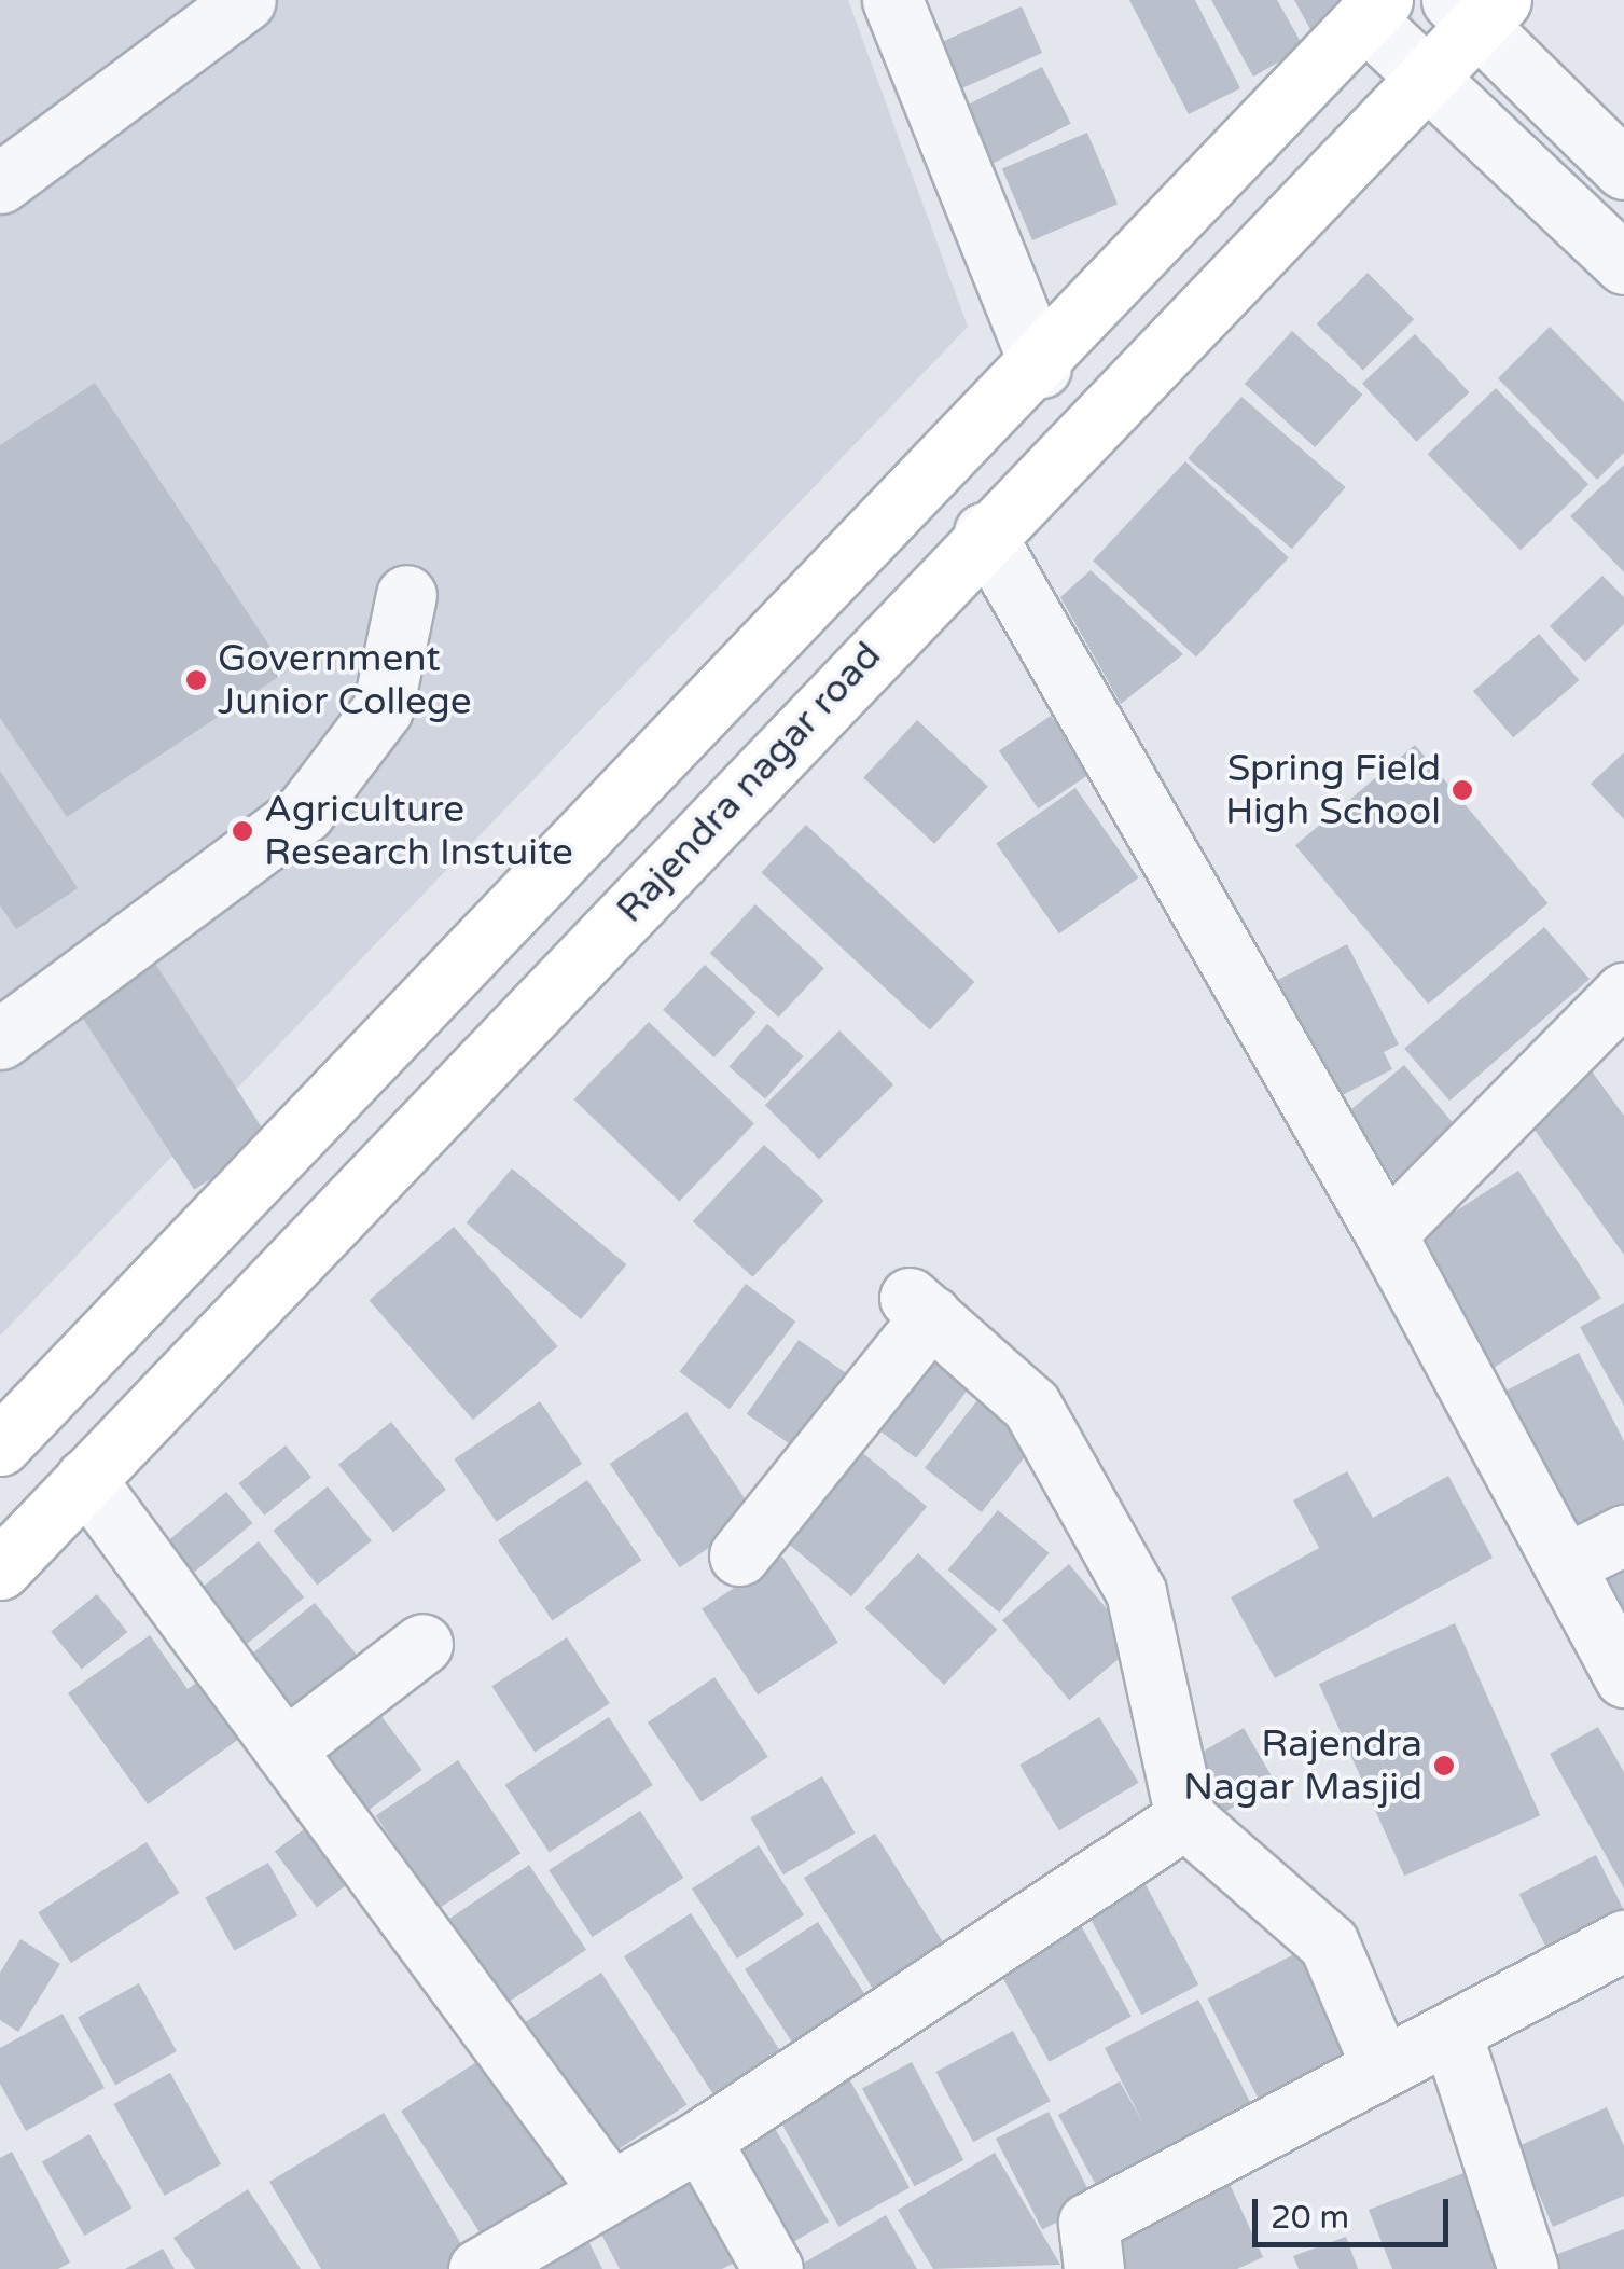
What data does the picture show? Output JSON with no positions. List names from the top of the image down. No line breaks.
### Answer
{"streets":{"main road":["Rajendra nagar road"]},"places":["Government Junior College","Spring Field High School","Agriculture Research Instuite","Rajendra Nagar Masjid"],"scale_bar":"20 m"}
